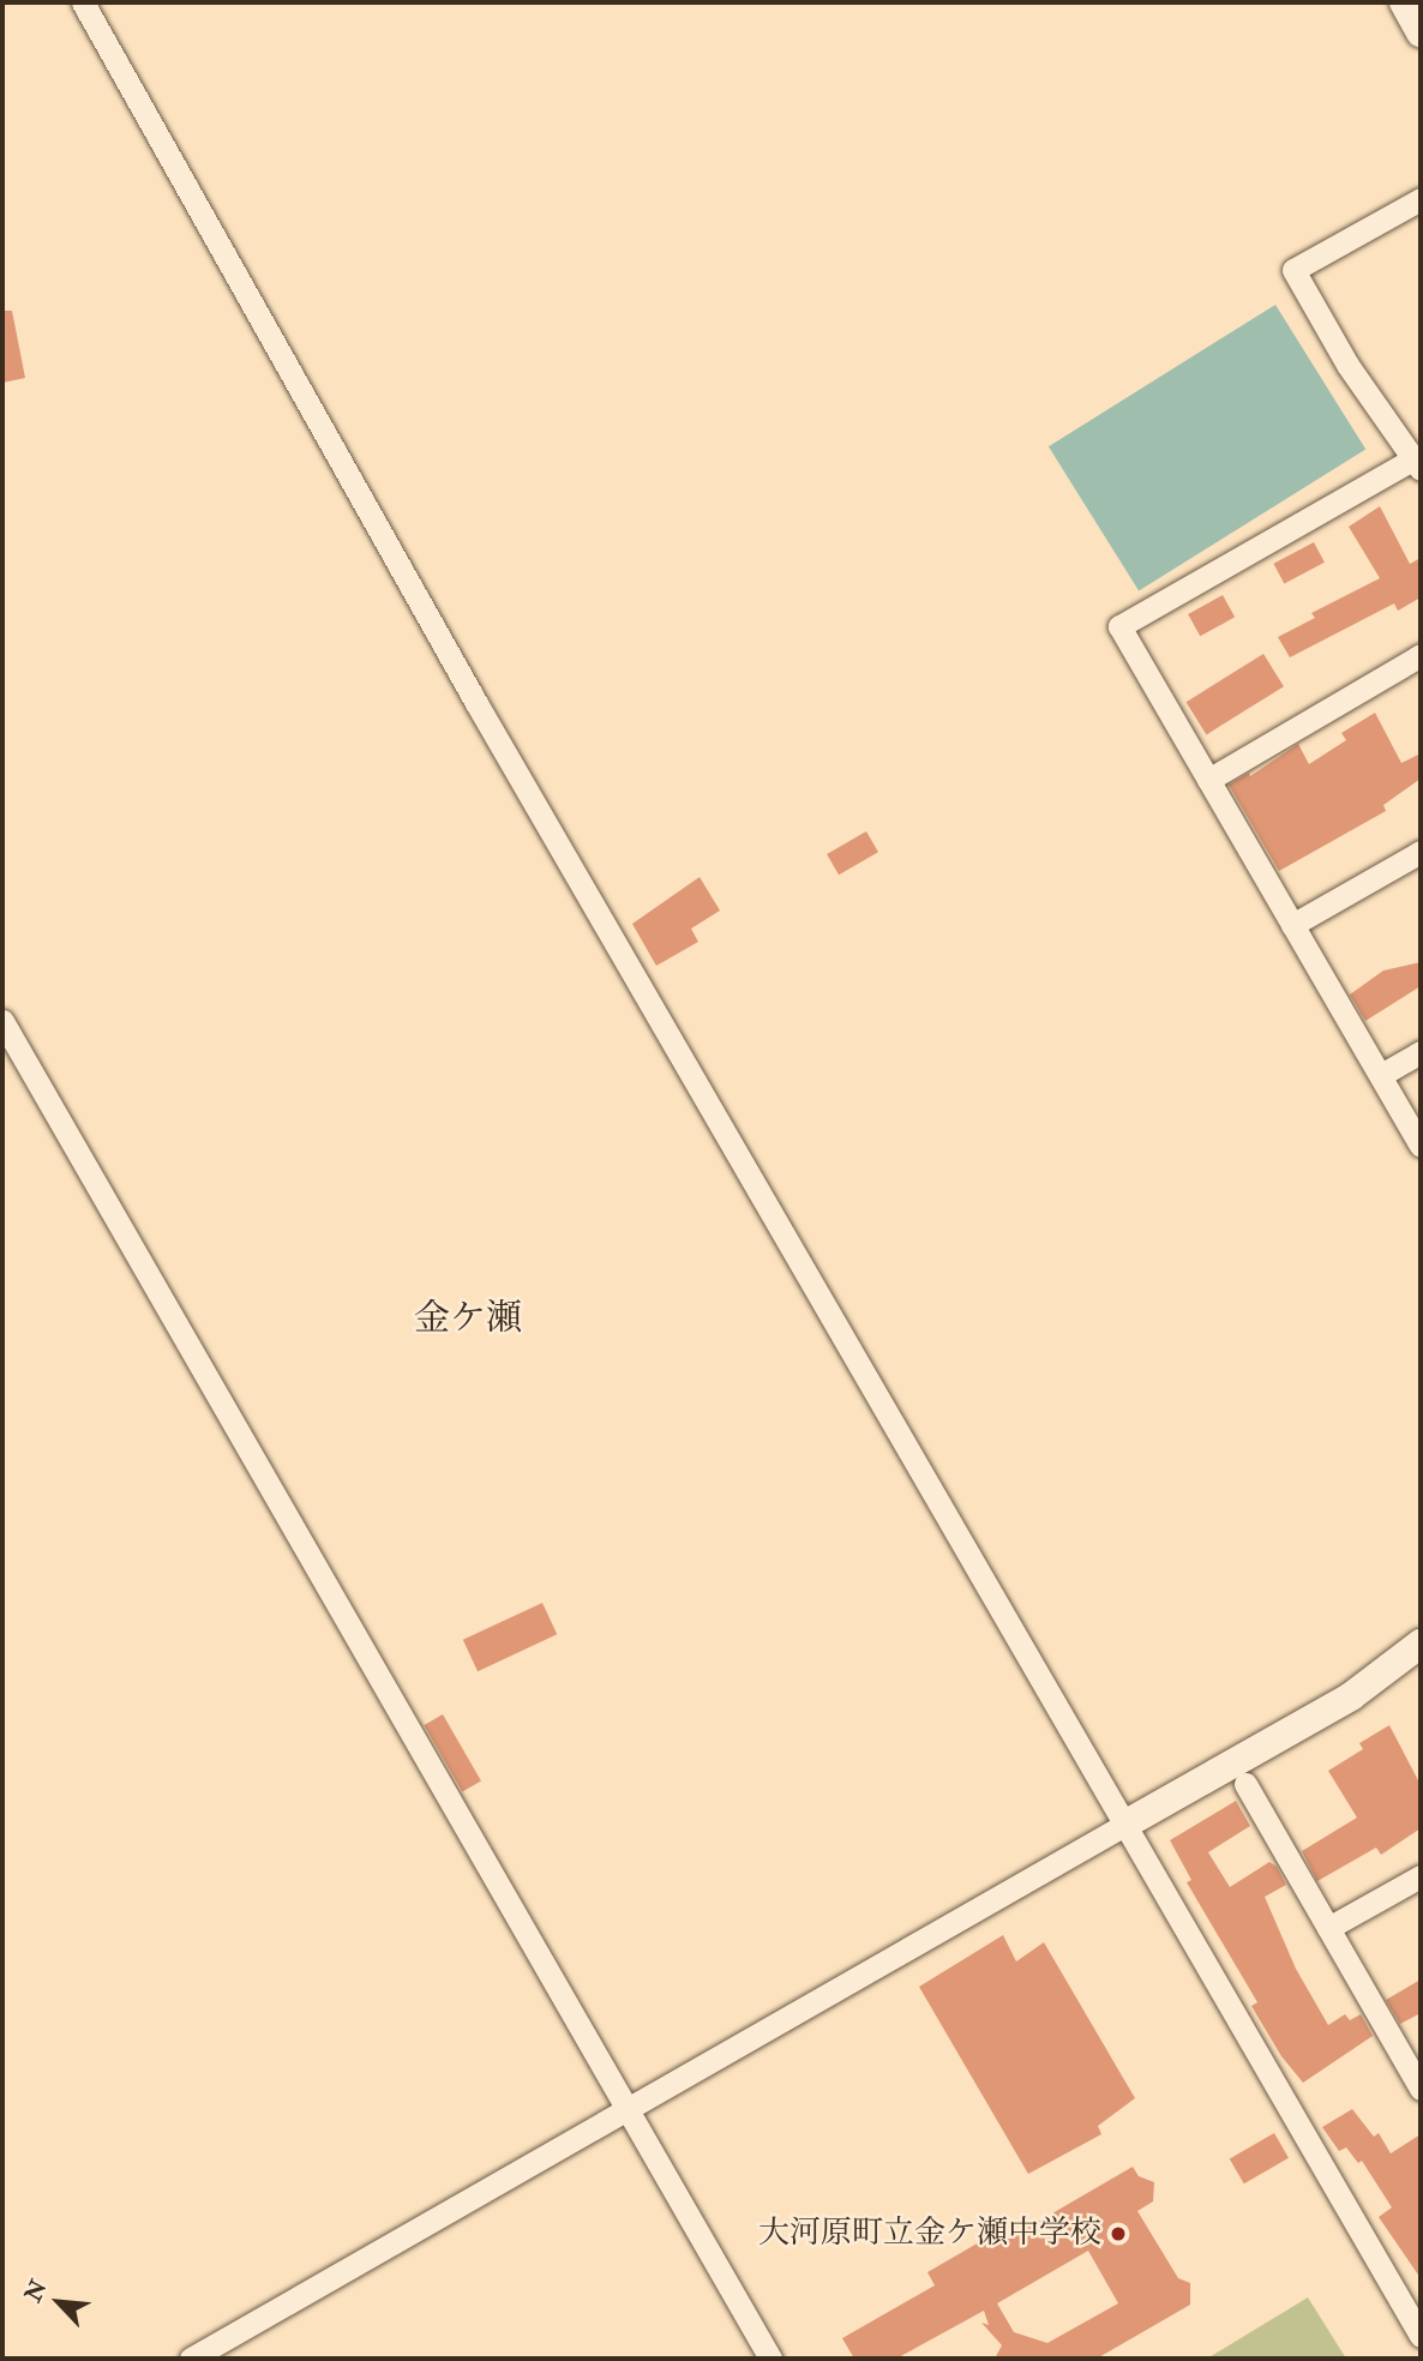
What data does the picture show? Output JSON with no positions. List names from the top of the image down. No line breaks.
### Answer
{"districts":["金ケ瀬"],"places":["大河原町立金ケ瀬中学校"],"north":"top left"}
